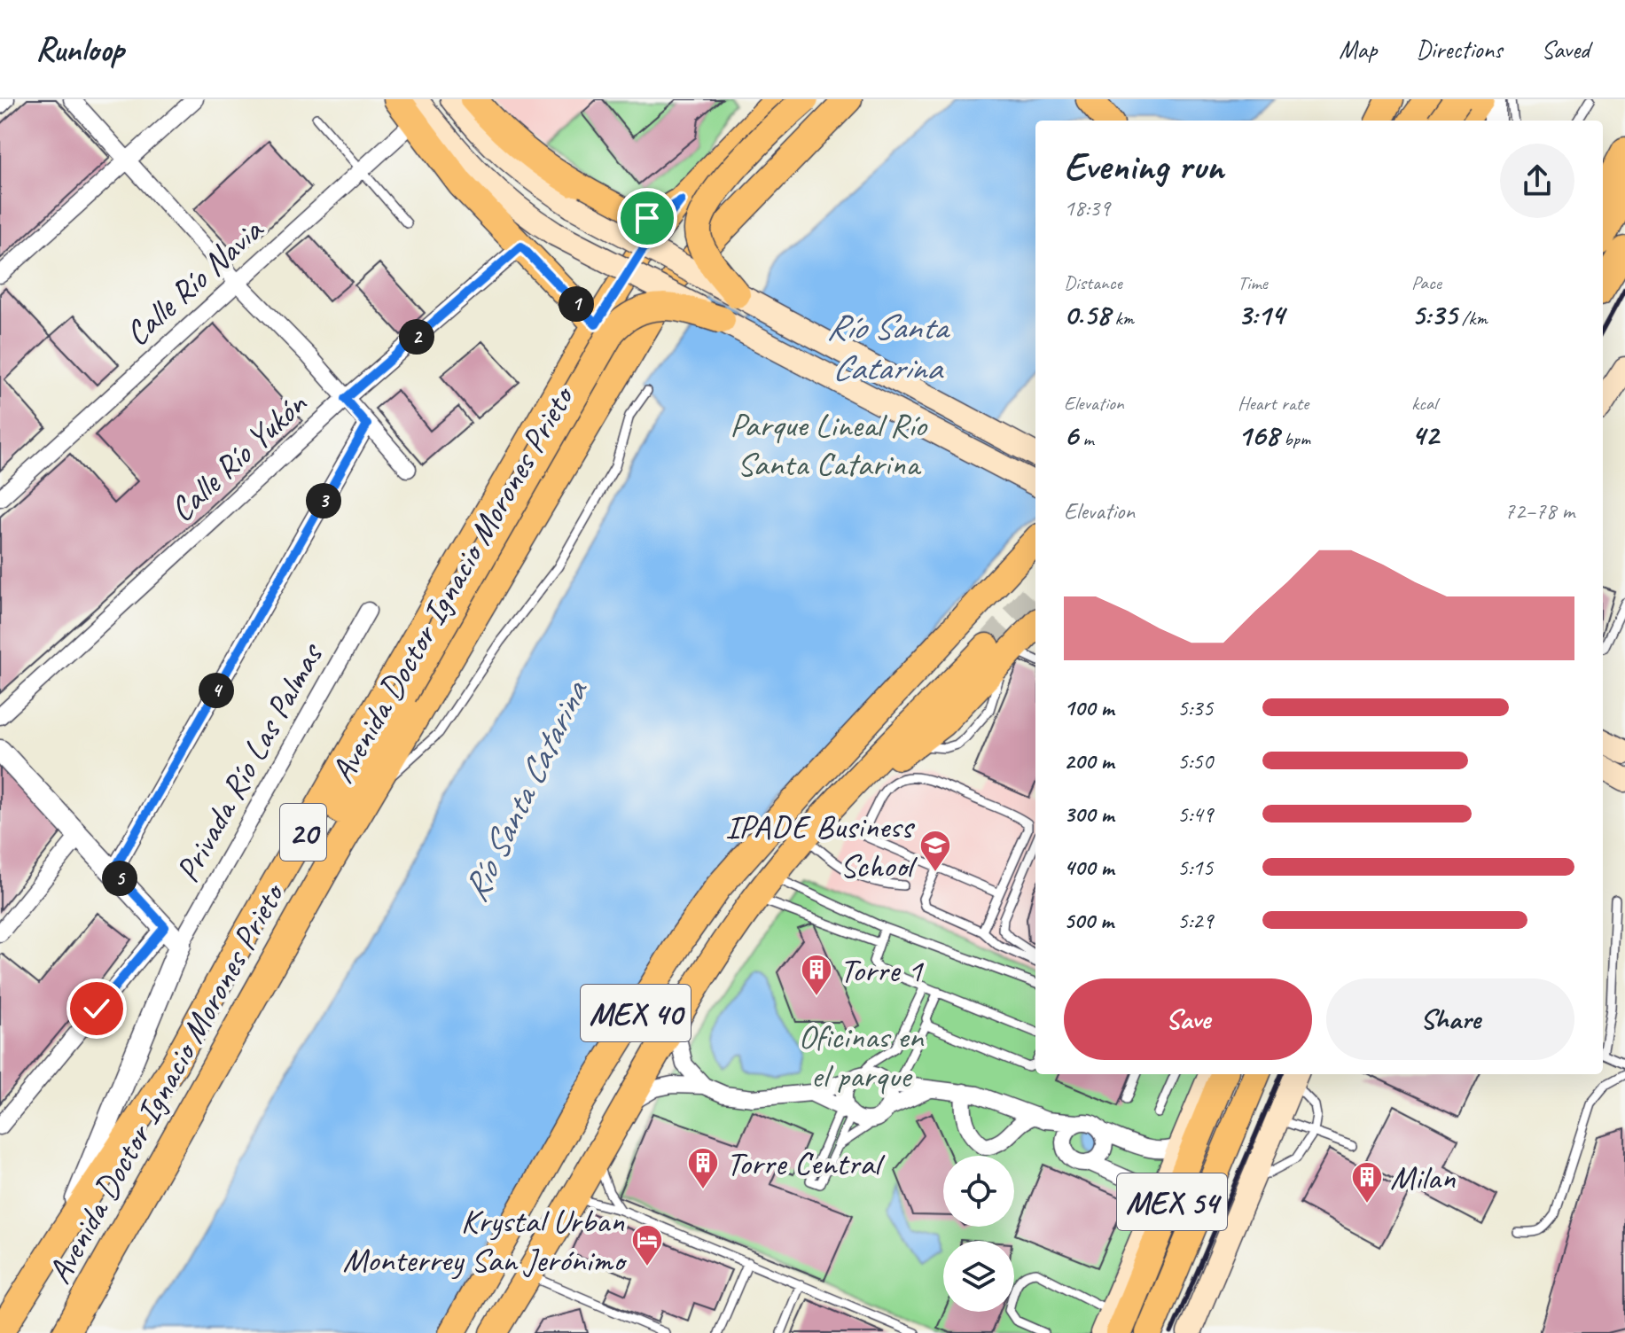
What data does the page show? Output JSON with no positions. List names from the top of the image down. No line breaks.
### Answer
{"streets":{"main road":["Avenida Doctor Ignacio Morones Prieto","20","MEX 40","MEX 54"],"street":["Calle Río Navia","Calle Río Yukón","Privada Río Las Palmas"]},"water":["Río Santa Catarina"],"parks":["Parque Lineal Río Santa Catarina","Oficinas en el parque"],"places":{"school or university":["IPADE Business School"],"building":["Torre 1","Torre Central","Milan"],"hotel":["Krystal Urban Monterrey San Jerónimo"]},"page":{"header":"Runloop","nav":["Map","Directions","Saved"],"heading":["Evening run","18:39"],"stats":[["Distance","0.58 km"],["Time","3:14"],["Pace","5:35 /km"],["Elevation","6 m"],["Heart rate","168 bpm"],["kcal","42"]],"pins":["1","2","3","4","5"],"chart":["Elevation","72–78 m"],"list":[{"name":"100 m","note":"5:35"},{"name":"200 m","note":"5:50"},{"name":"300 m","note":"5:49"},{"name":"400 m","note":"5:15"},{"name":"500 m","note":"5:29"}],"buttons":["Save","Share"]}}
